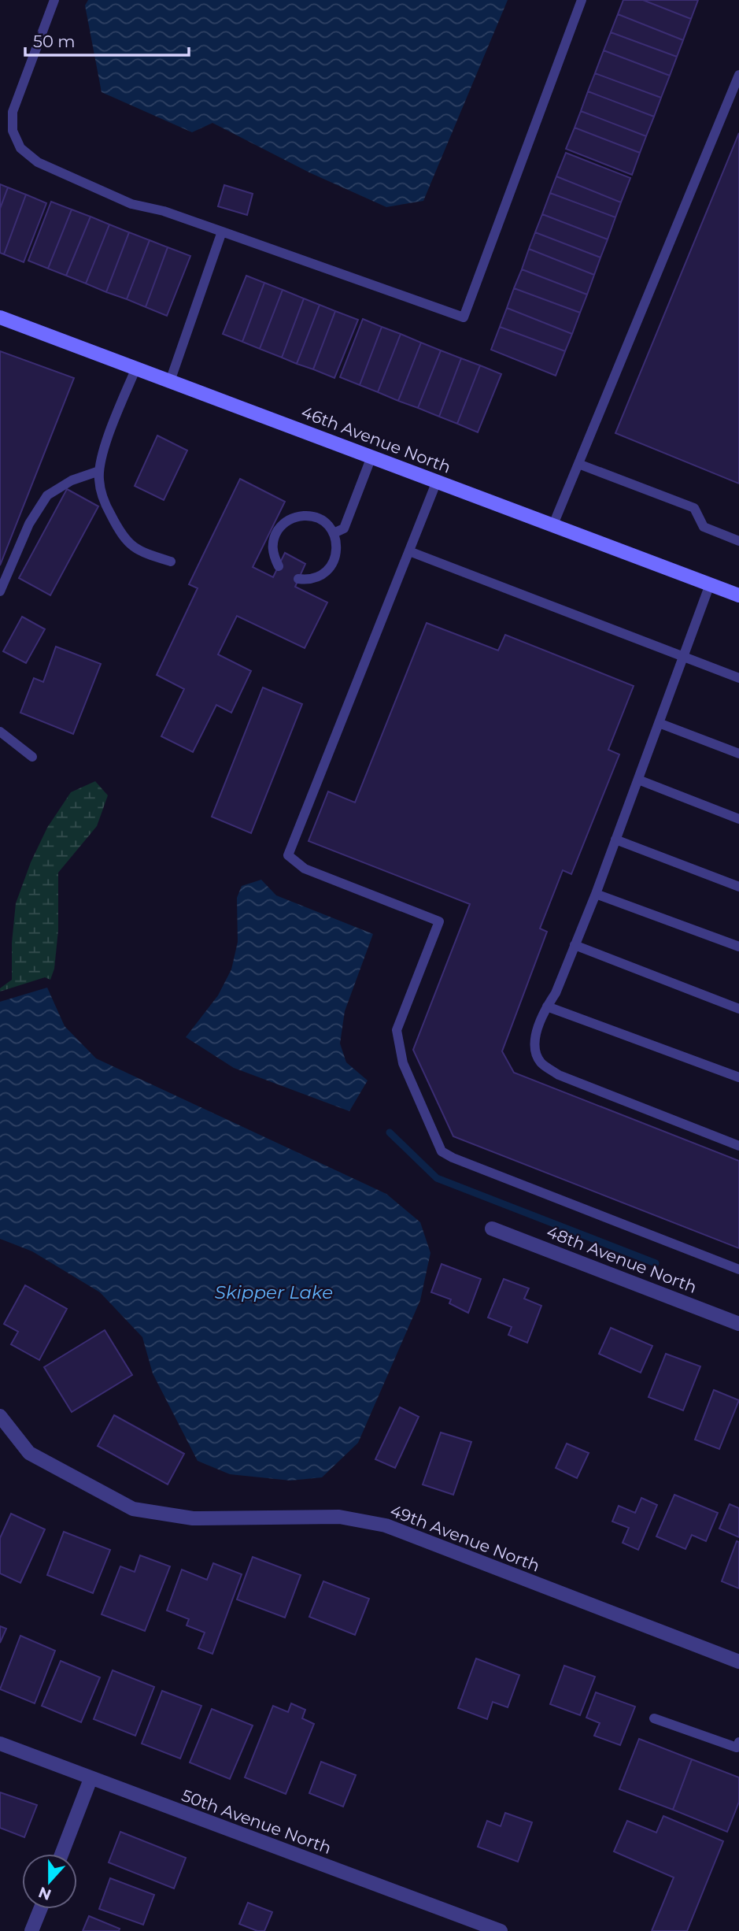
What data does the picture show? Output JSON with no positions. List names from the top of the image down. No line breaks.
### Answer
{"streets":{"street":["46th Avenue North","48th Avenue North","49th Avenue North","50th Avenue North"]},"water":["Skipper Lake"],"scale_bar":"50 m","north":"bottom"}
